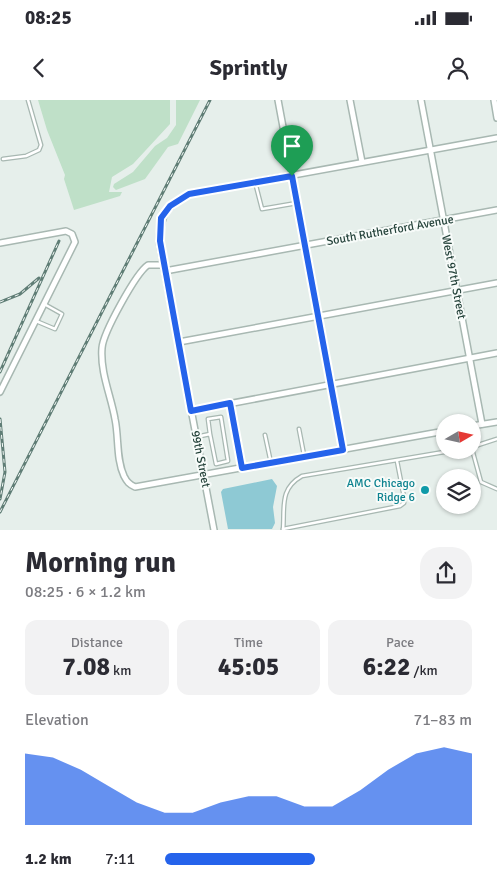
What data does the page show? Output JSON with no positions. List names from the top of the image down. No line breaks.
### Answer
{"streets":{"street":["South Rutherford Avenue","West 97th Street","99th Street"]},"crossings":[["South Rutherford Avenue","West 97th Street"],["South Rutherford Avenue","99th Street"]],"places":["AMC Chicago Ridge 6"],"north":"right","page":{"status":"08:25","header":"Sprintly","heading":["Morning run","08:25 · 6 × 1.2 km"],"stats":[["Distance","7.08 km"],["Time","45:05"],["Pace","6:22 /km"]],"chart":["Elevation","71–83 m"],"list":[{"name":"1.2 km","note":"7:11"}]}}
